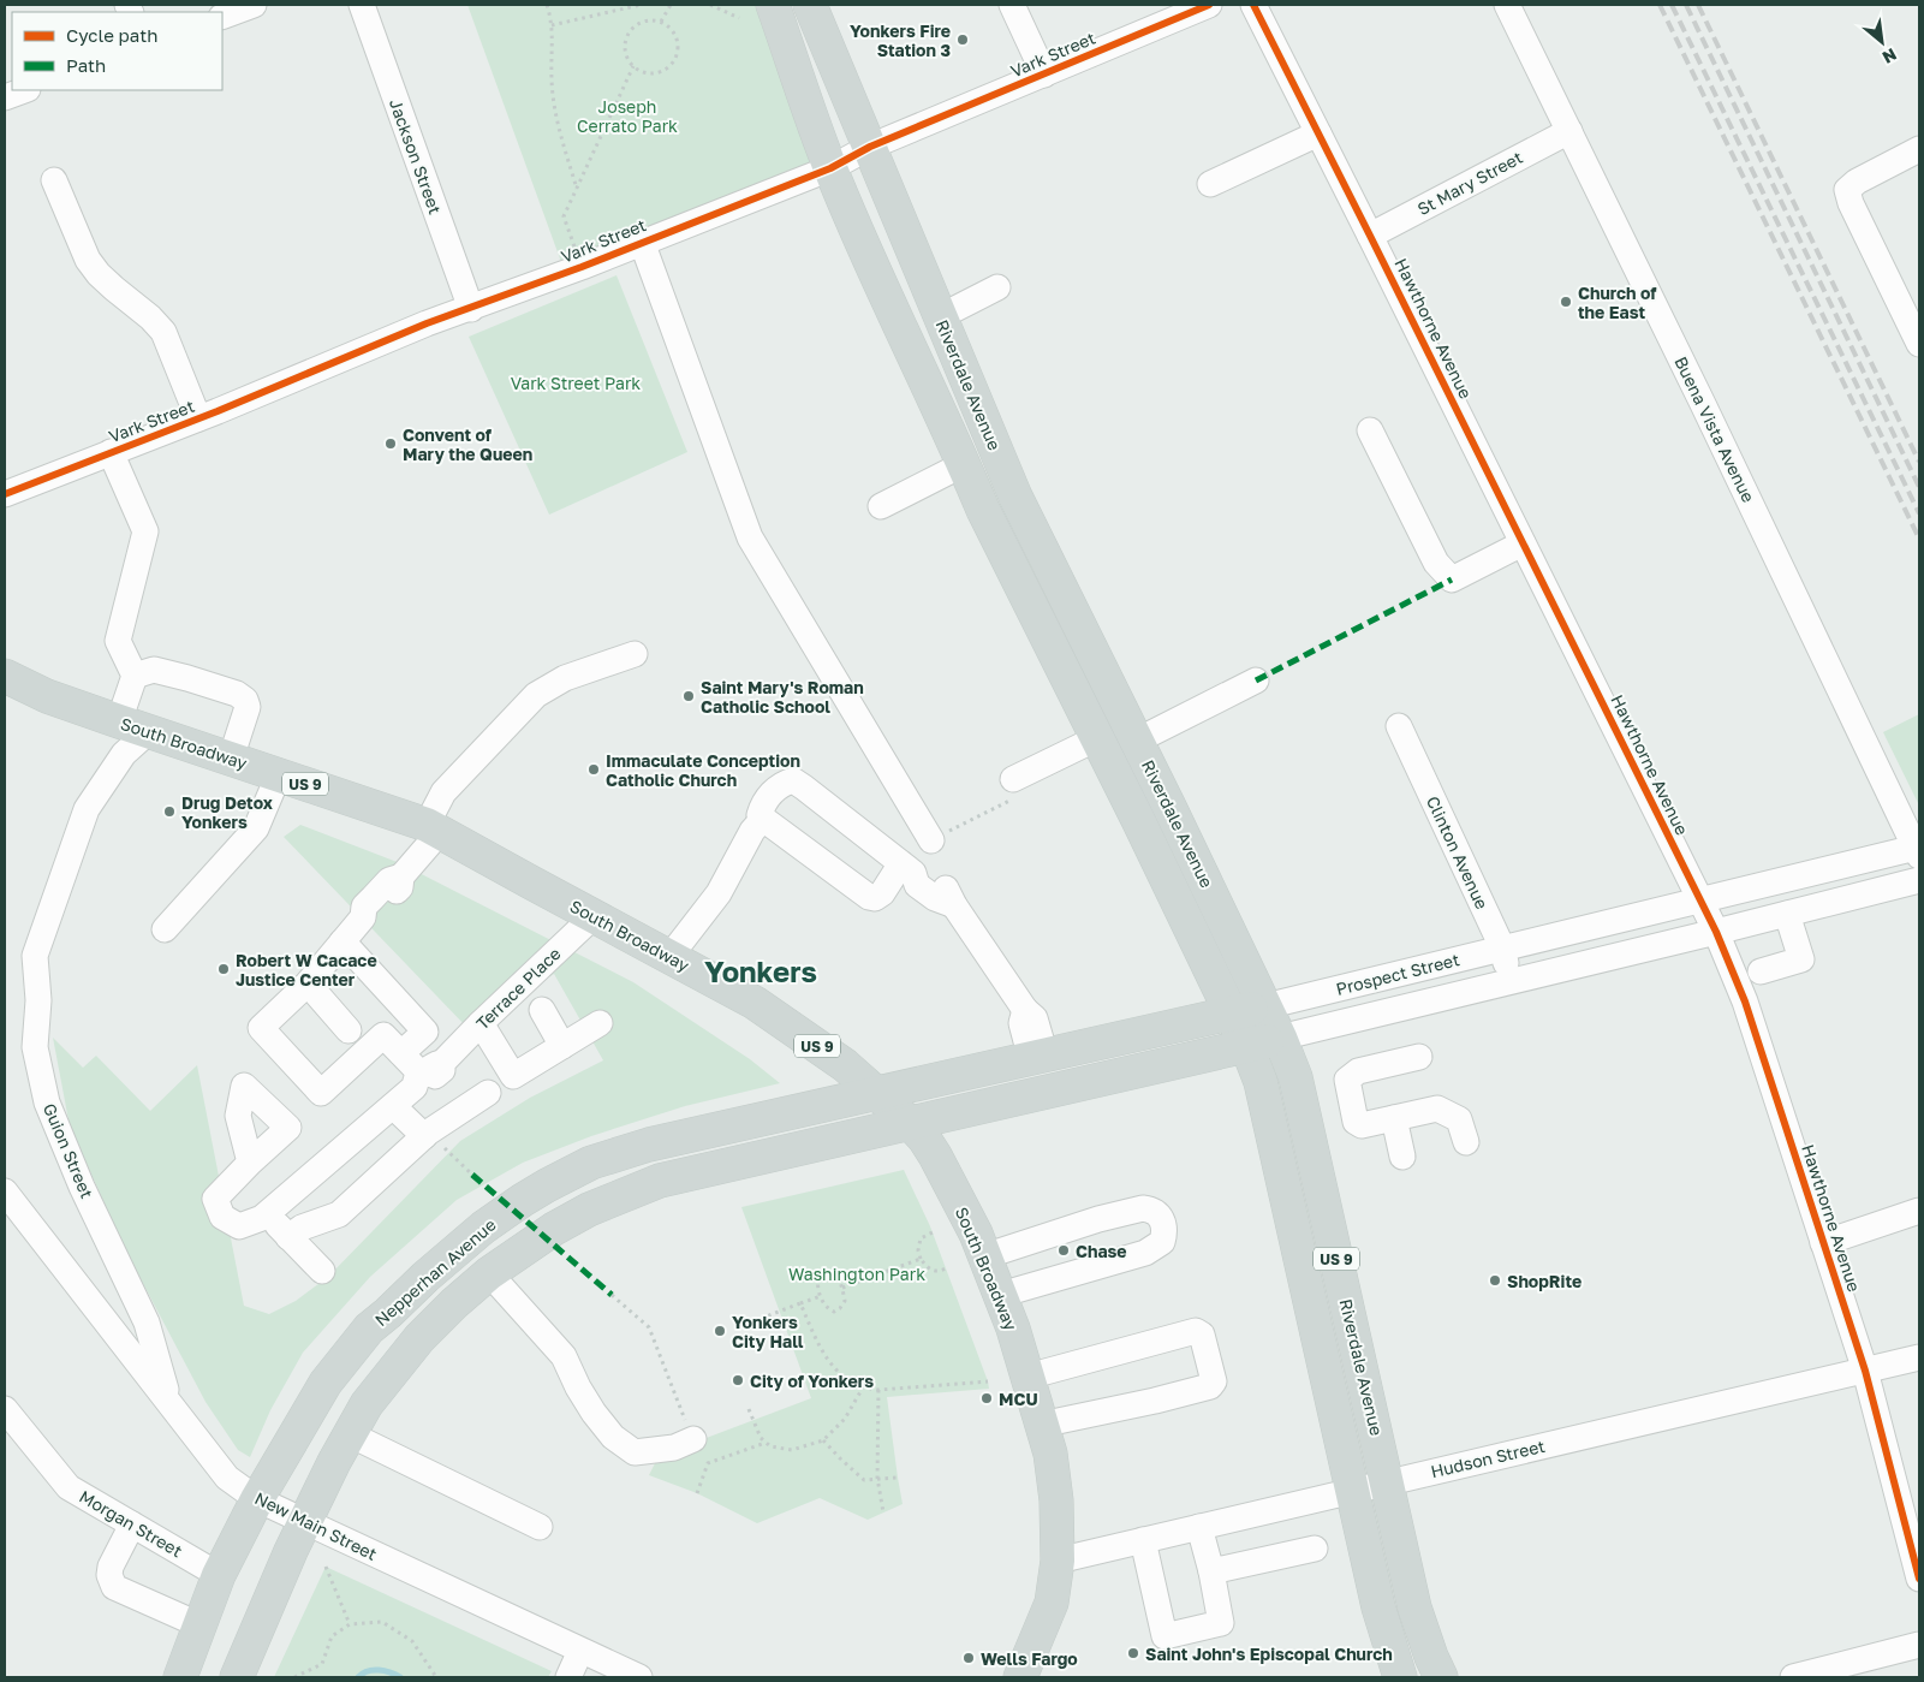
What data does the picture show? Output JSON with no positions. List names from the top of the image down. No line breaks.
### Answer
{"streets":{"main road":["Riverdale Avenue","South Broadway","US 9","Prospect Street","Nepperhan Avenue"],"street":["Vark Street","Jackson Street","St Mary Street","Hawthorne Avenue","Buena Vista Avenue","Clinton Avenue","Terrace Place","Guion Street","Hudson Street","Morgan Street","New Main Street"]},"crossings":[["Vark Street","Jackson Street"],["Vark Street","Riverdale Avenue"],["St Mary Street","Hawthorne Avenue"],["St Mary Street","Buena Vista Avenue"],["Hawthorne Avenue","Prospect Street"],["Hawthorne Avenue","Hudson Street"],["Riverdale Avenue","Prospect Street"],["Riverdale Avenue","Hudson Street"],["Buena Vista Avenue","Prospect Street"],["South Broadway","Prospect Street"],["South Broadway","Terrace Place"],["South Broadway","Guion Street"],["South Broadway","Nepperhan Avenue"],["South Broadway","Hudson Street"],["Clinton Avenue","Prospect Street"],["Prospect Street","Nepperhan Avenue"],["Guion Street","New Main Street"],["Nepperhan Avenue","Morgan Street"],["Nepperhan Avenue","New Main Street"]],"districts":["Yonkers"],"parks":["Joseph Cerrato Park","Vark Street Park","Washington Park"],"places":["Yonkers Fire Station 3","Church of the East","Convent of Mary the Queen","Saint Mary's Roman Catholic School","Immaculate Conception Catholic Church","Drug Detox Yonkers","Robert W Cacace Justice Center","Chase","ShopRite","Yonkers City Hall","City of Yonkers","MCU","Saint John's Episcopal Church","Wells Fargo"],"legend":["Cycle path","Path"],"north":"bottom right"}
